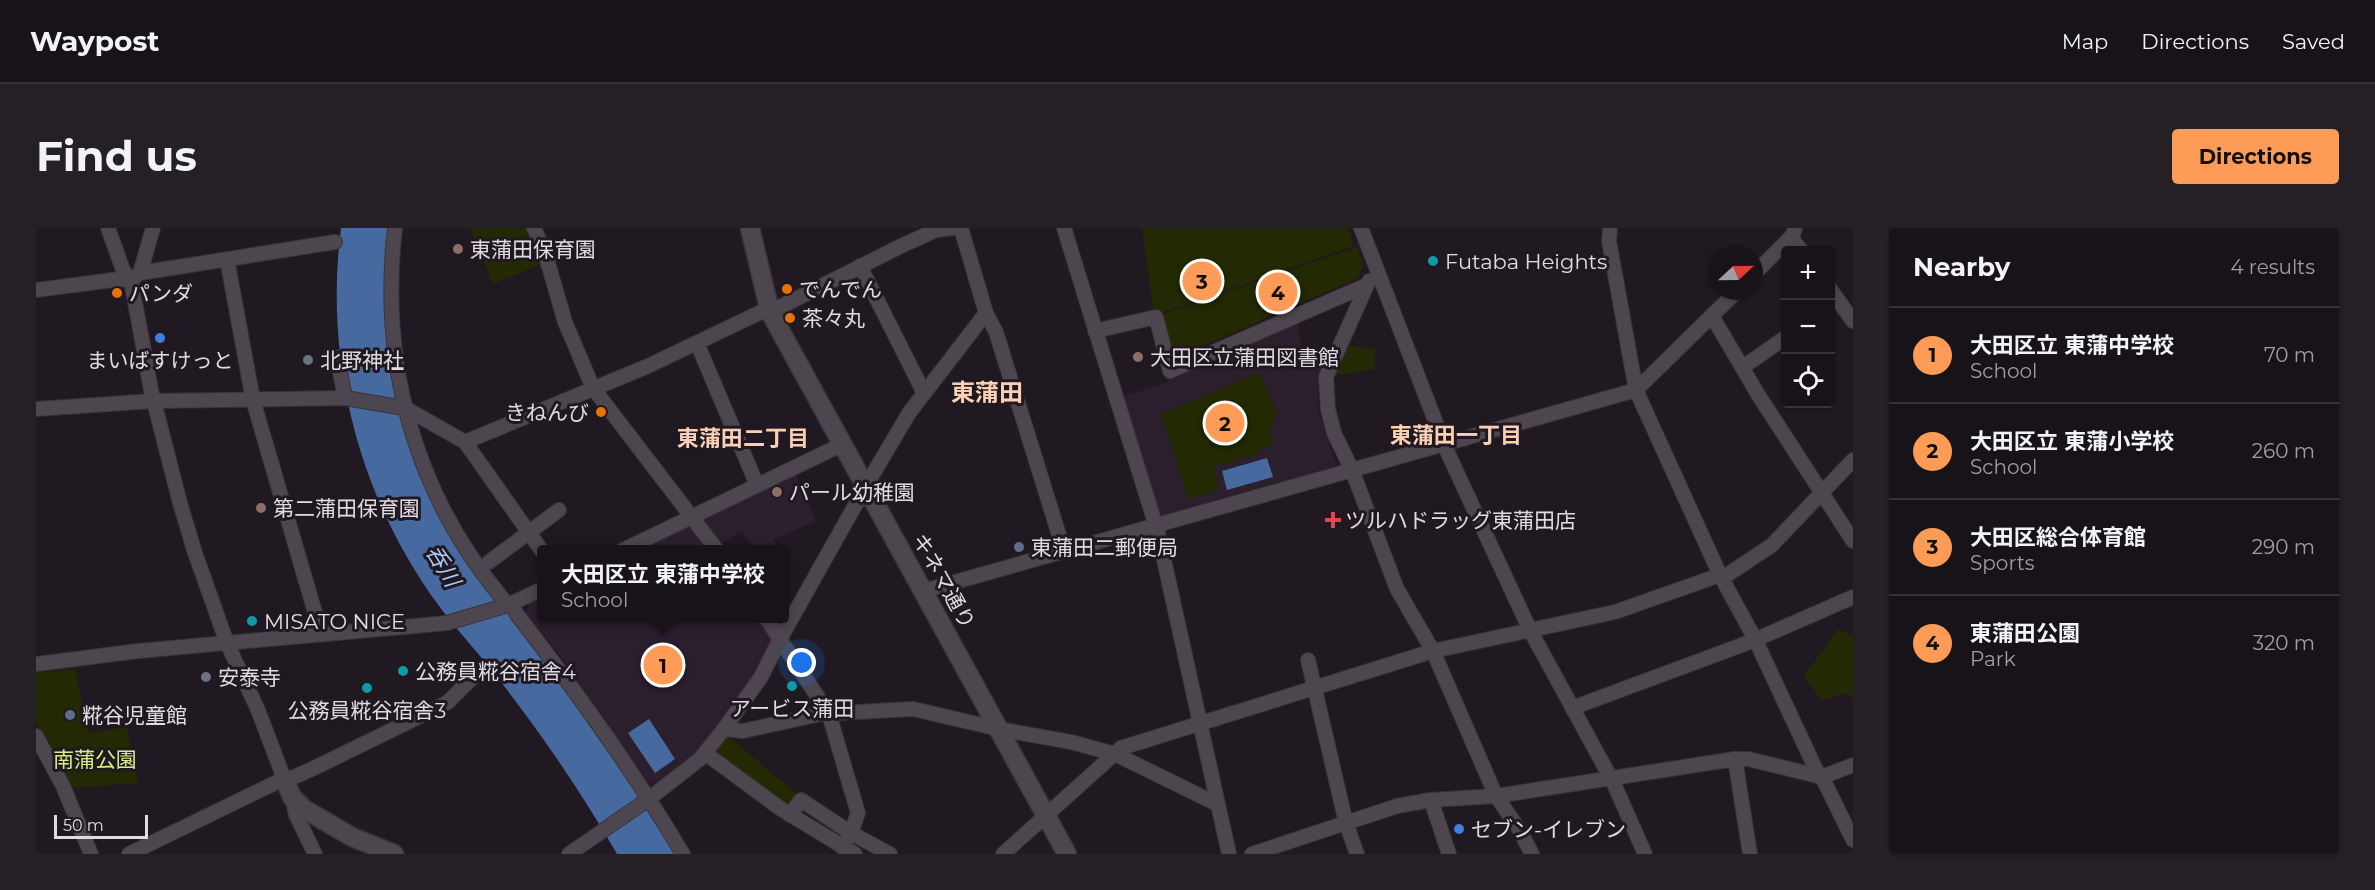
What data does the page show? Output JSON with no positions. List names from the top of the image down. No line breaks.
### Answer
{"streets":{"street":["キネマ通り"]},"districts":["東蒲田","東蒲田一丁目","東蒲田二丁目"],"water":["呑川"],"parks":["南蒲公園"],"places":{"other":["東蒲田保育園","Futaba Heights","でんでん","パンダ","茶々丸","まいばすけっと","大田区立蒲田図書館","北野神社","きねんび","パール幼稚園","第二蒲田保育園","東蒲田二郵便局","MISATO NICE","公務員糀谷宿舎4","安泰寺","アービス蒲田","公務員糀谷宿舎3","糀谷児童館","セブン-イレブン"],"health":["ツルハドラッグ東蒲田店"]},"scale_bar":"50 m","north":"right","page":{"header":"Waypost","nav":["Map","Directions","Saved"],"buttons":"Directions","title":"Find us","heading":["Nearby","4 results"],"map_buttons":["+","−"],"pins":["3","4","2","1"],"list":[{"mark":"1","name":"大田区立 東蒲中学校","note":"School","value":"70 m"},{"mark":"2","name":"大田区立 東蒲小学校","note":"School","value":"260 m"},{"mark":"3","name":"大田区総合体育館","note":"Sports","value":"290 m"},{"mark":"4","name":"東蒲田公園","note":"Park","value":"320 m"}],"popup":["大田区立 東蒲中学校","School"],"scale":"50 m"}}
